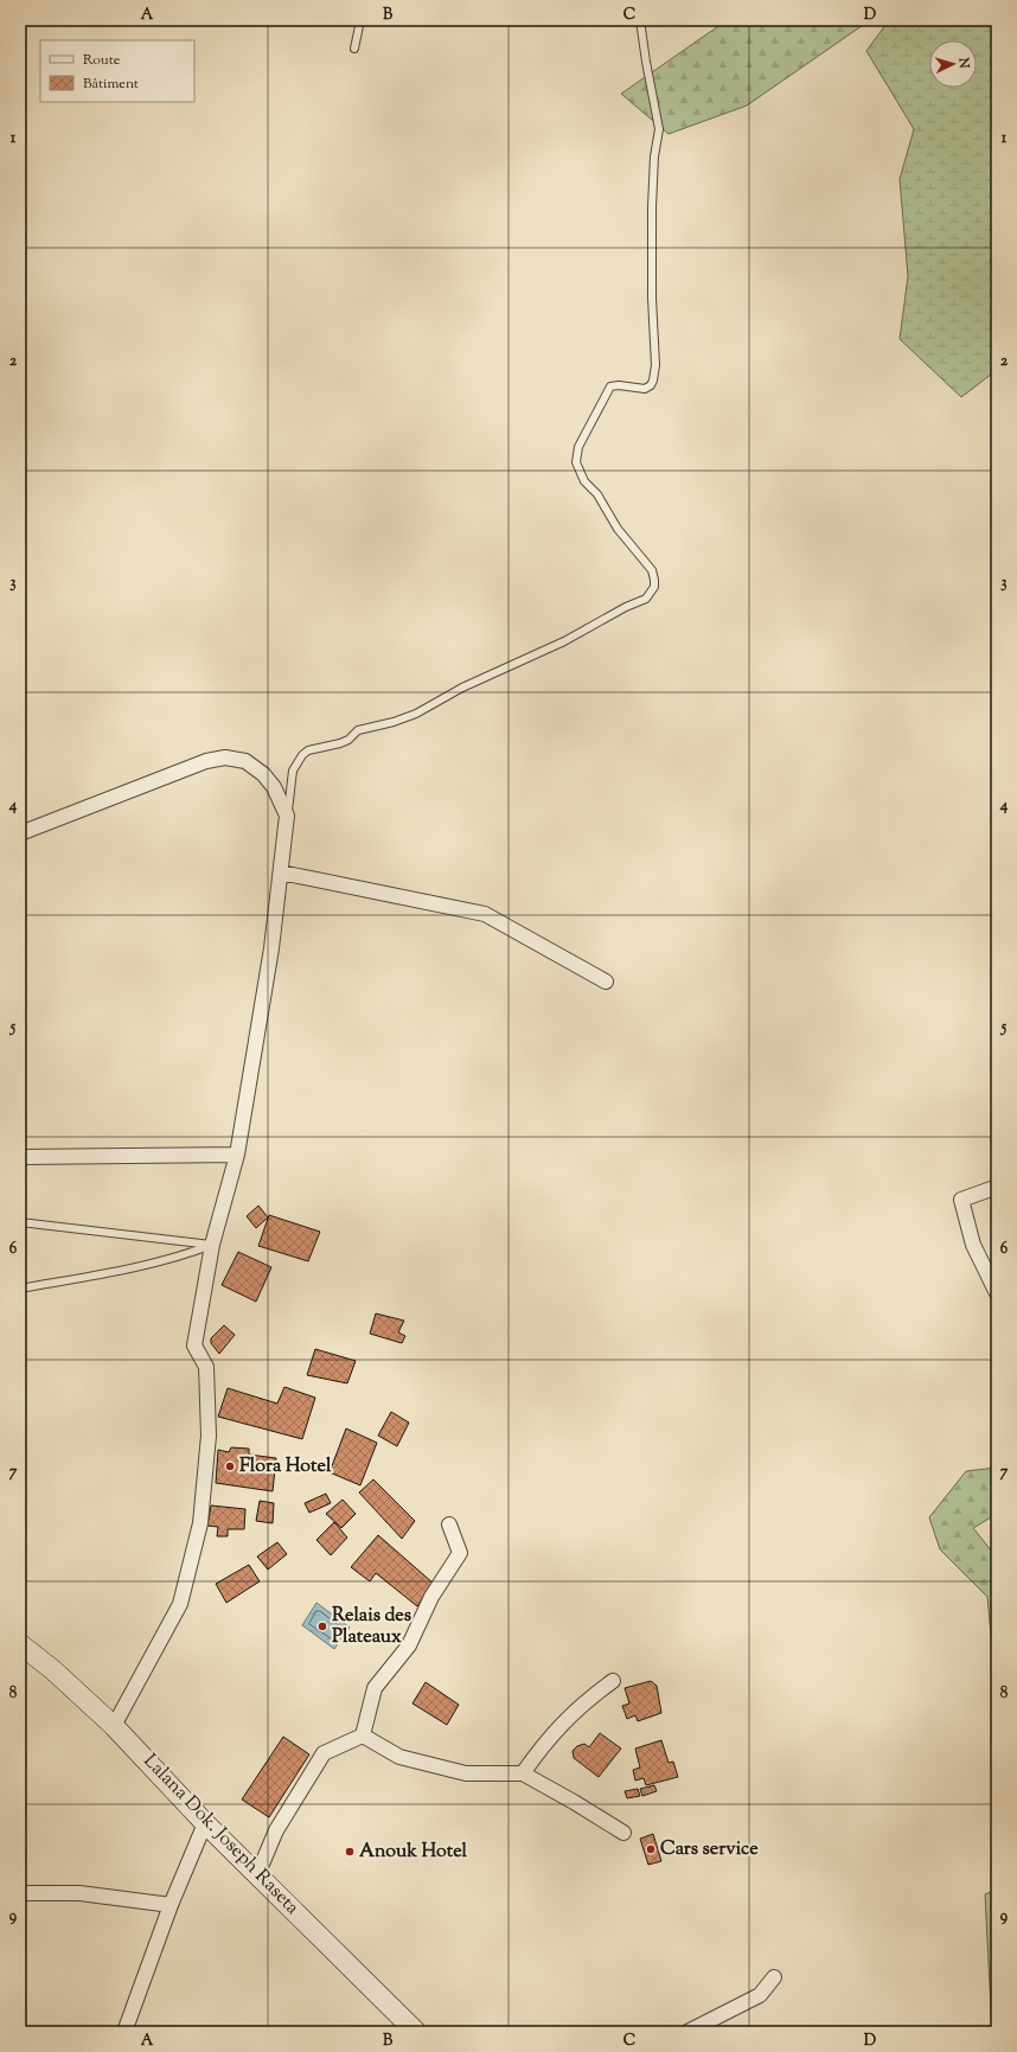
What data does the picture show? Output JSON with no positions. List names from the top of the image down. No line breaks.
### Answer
{"streets":{"main road":["Lalana Dok. Joseph Raseta"]},"places":["Flora Hotel","Relais des Plateaux","Cars service","Anouk Hotel"],"legend":["Route","Bâtiment"],"north":"right","grid":{"columns":["A","B","C","D"],"rows":["1","2","3","4","5","6","7","8","9"]}}
